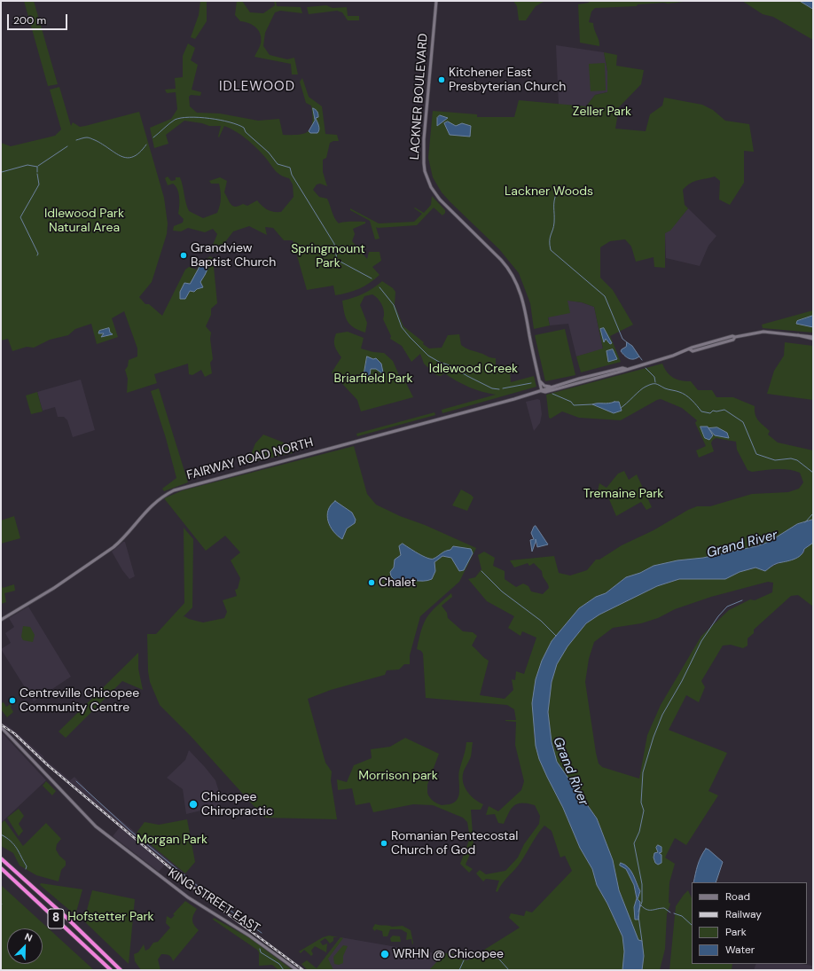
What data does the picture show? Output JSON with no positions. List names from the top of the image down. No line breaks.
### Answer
{"streets":{"highway":["8"],"main road":["LACKNER BOULEVARD","FAIRWAY ROAD NORTH","KING STREET EAST"]},"crossings":[["LACKNER BOULEVARD","FAIRWAY ROAD NORTH"]],"districts":["IDLEWOOD"],"water":["Grand River"],"parks":["Zeller Park","Lackner Woods","Idlewood Park Natural Area","Springmount Park","Idlewood Creek","Briarfield Park","Tremaine Park","Morrison park","Morgan Park","Hofstetter Park"],"places":["Kitchener East Presbyterian Church","Grandview Baptist Church","Chalet","Centreville Chicopee Community Centre","Chicopee Chiropractic","Romanian Pentecostal Church of God","WRHN @ Chicopee"],"legend":["Road","Railway","Park","Water"],"scale_bar":"200 m","north":"top right"}
